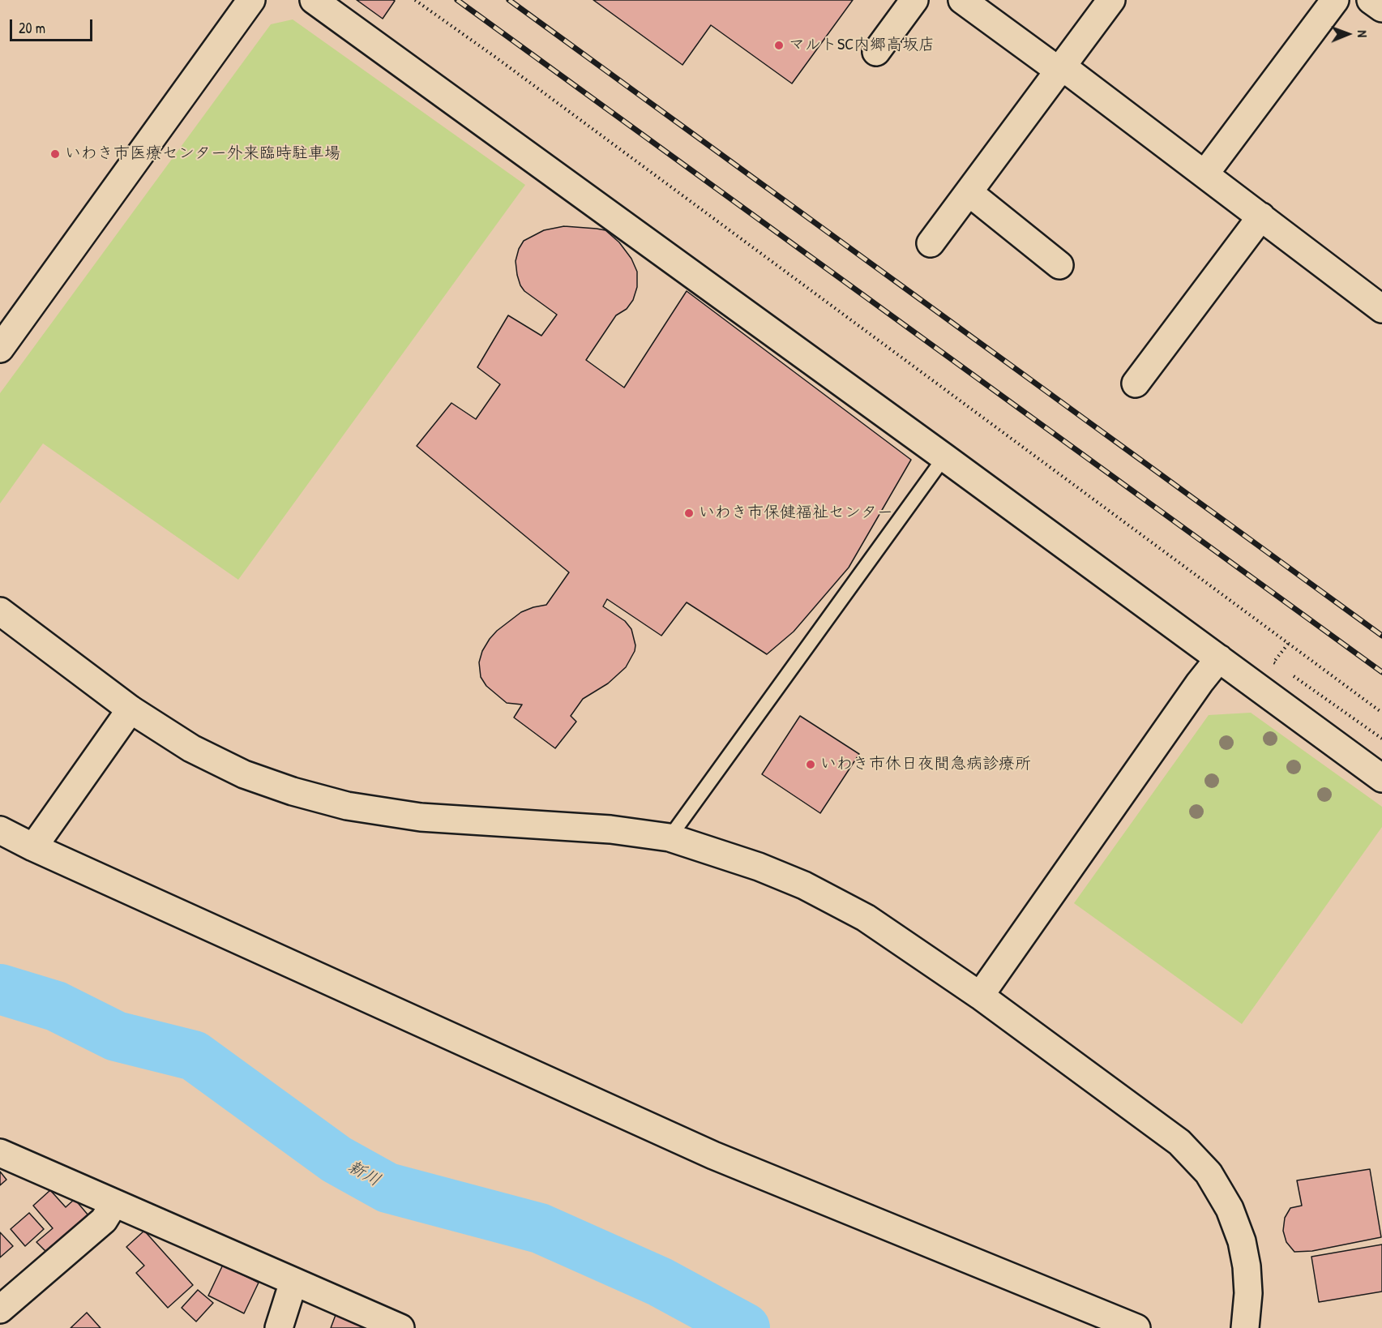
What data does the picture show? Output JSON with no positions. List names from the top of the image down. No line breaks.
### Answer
{"water":["新川"],"places":["マルトSC内郷高坂店","いわき市医療センター外来臨時駐車場","いわき市保健福祉センター","いわき市休日夜間急病診療所"],"scale_bar":"20 m","north":"right"}
